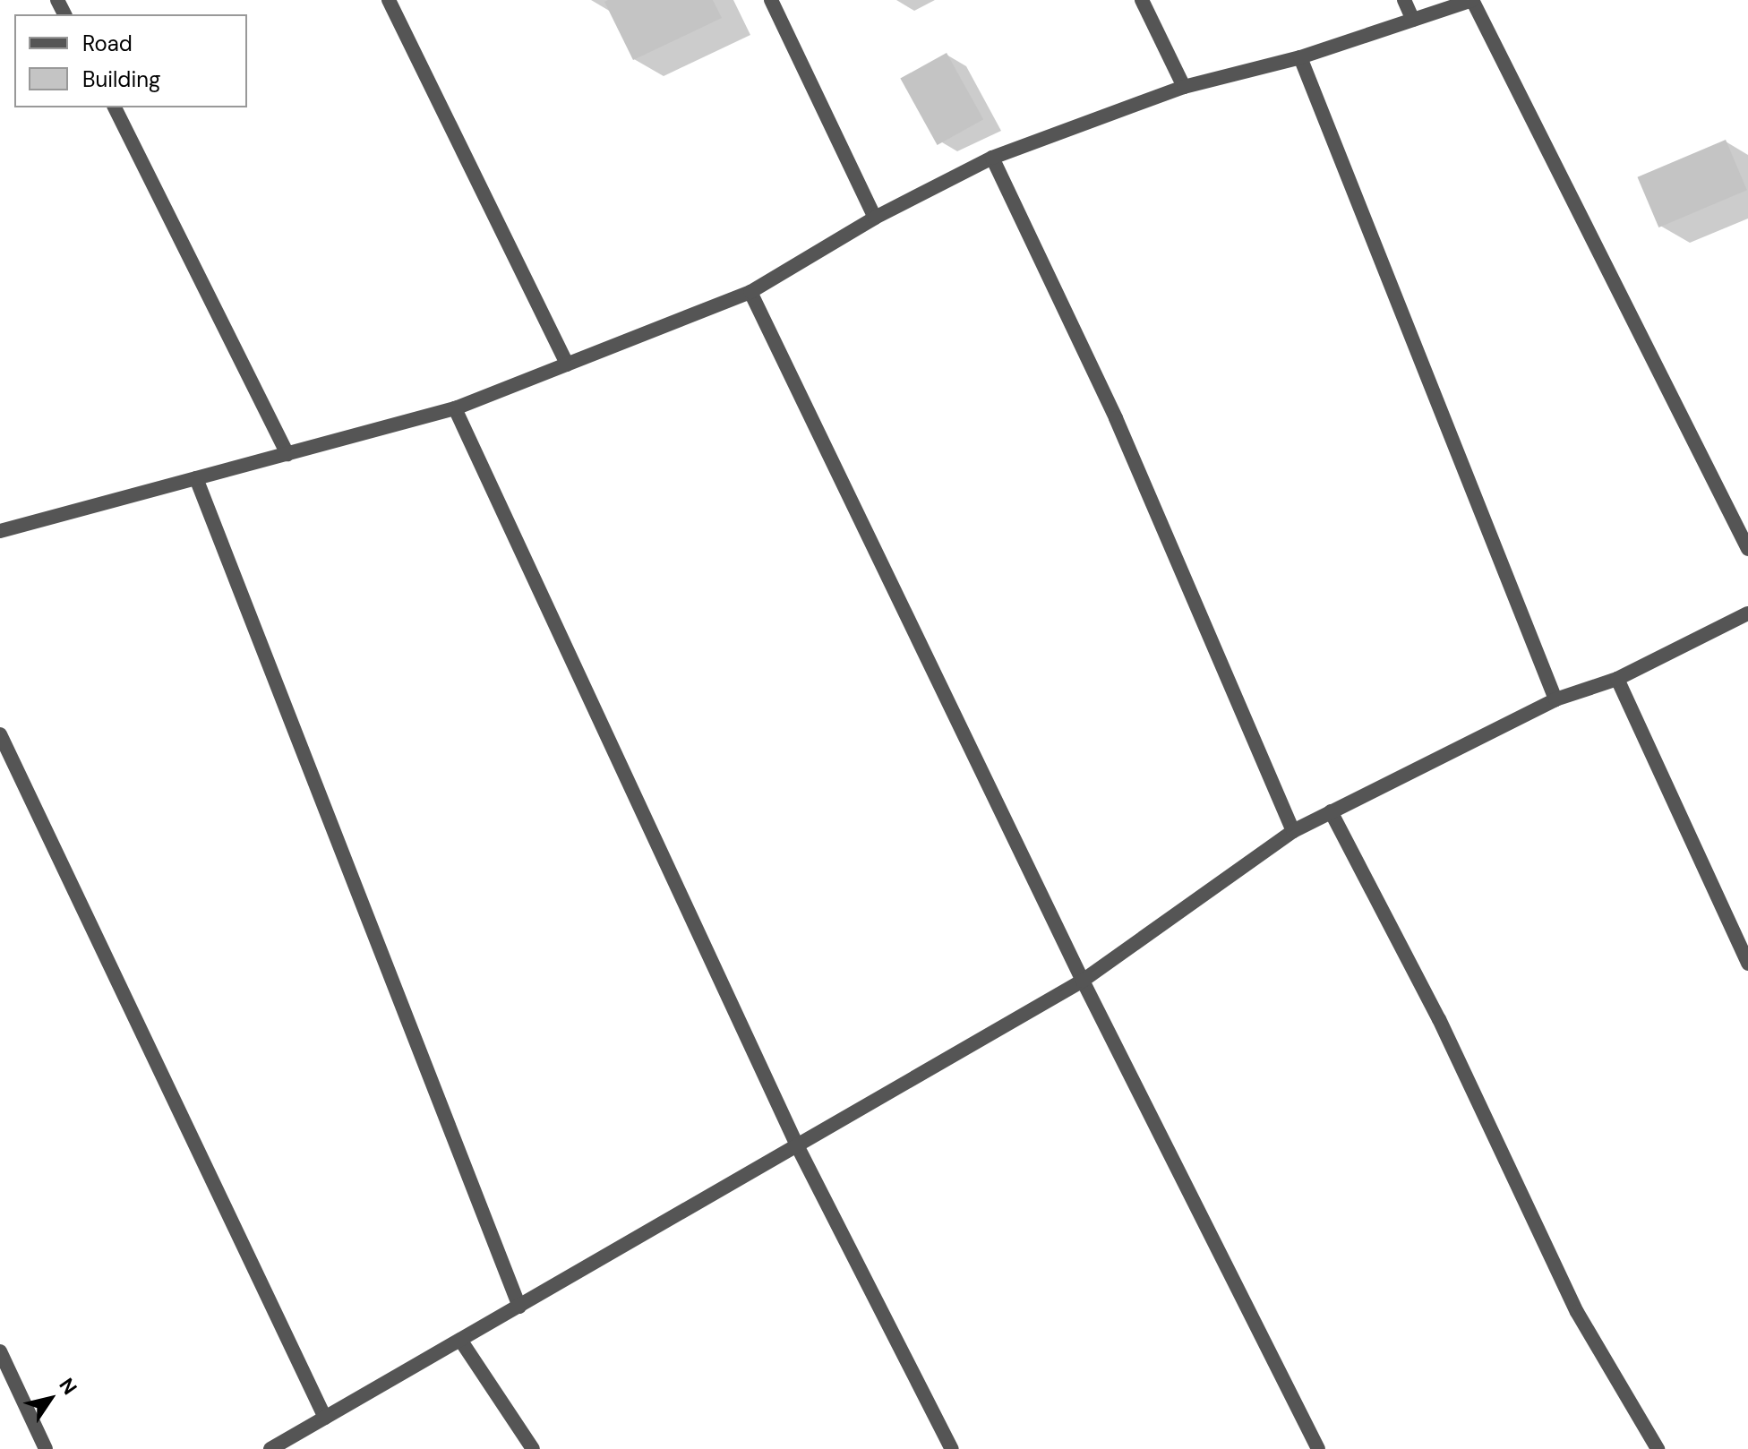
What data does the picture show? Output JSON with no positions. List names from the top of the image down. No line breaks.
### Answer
{"legend":["Road","Building"],"north":"top right"}
